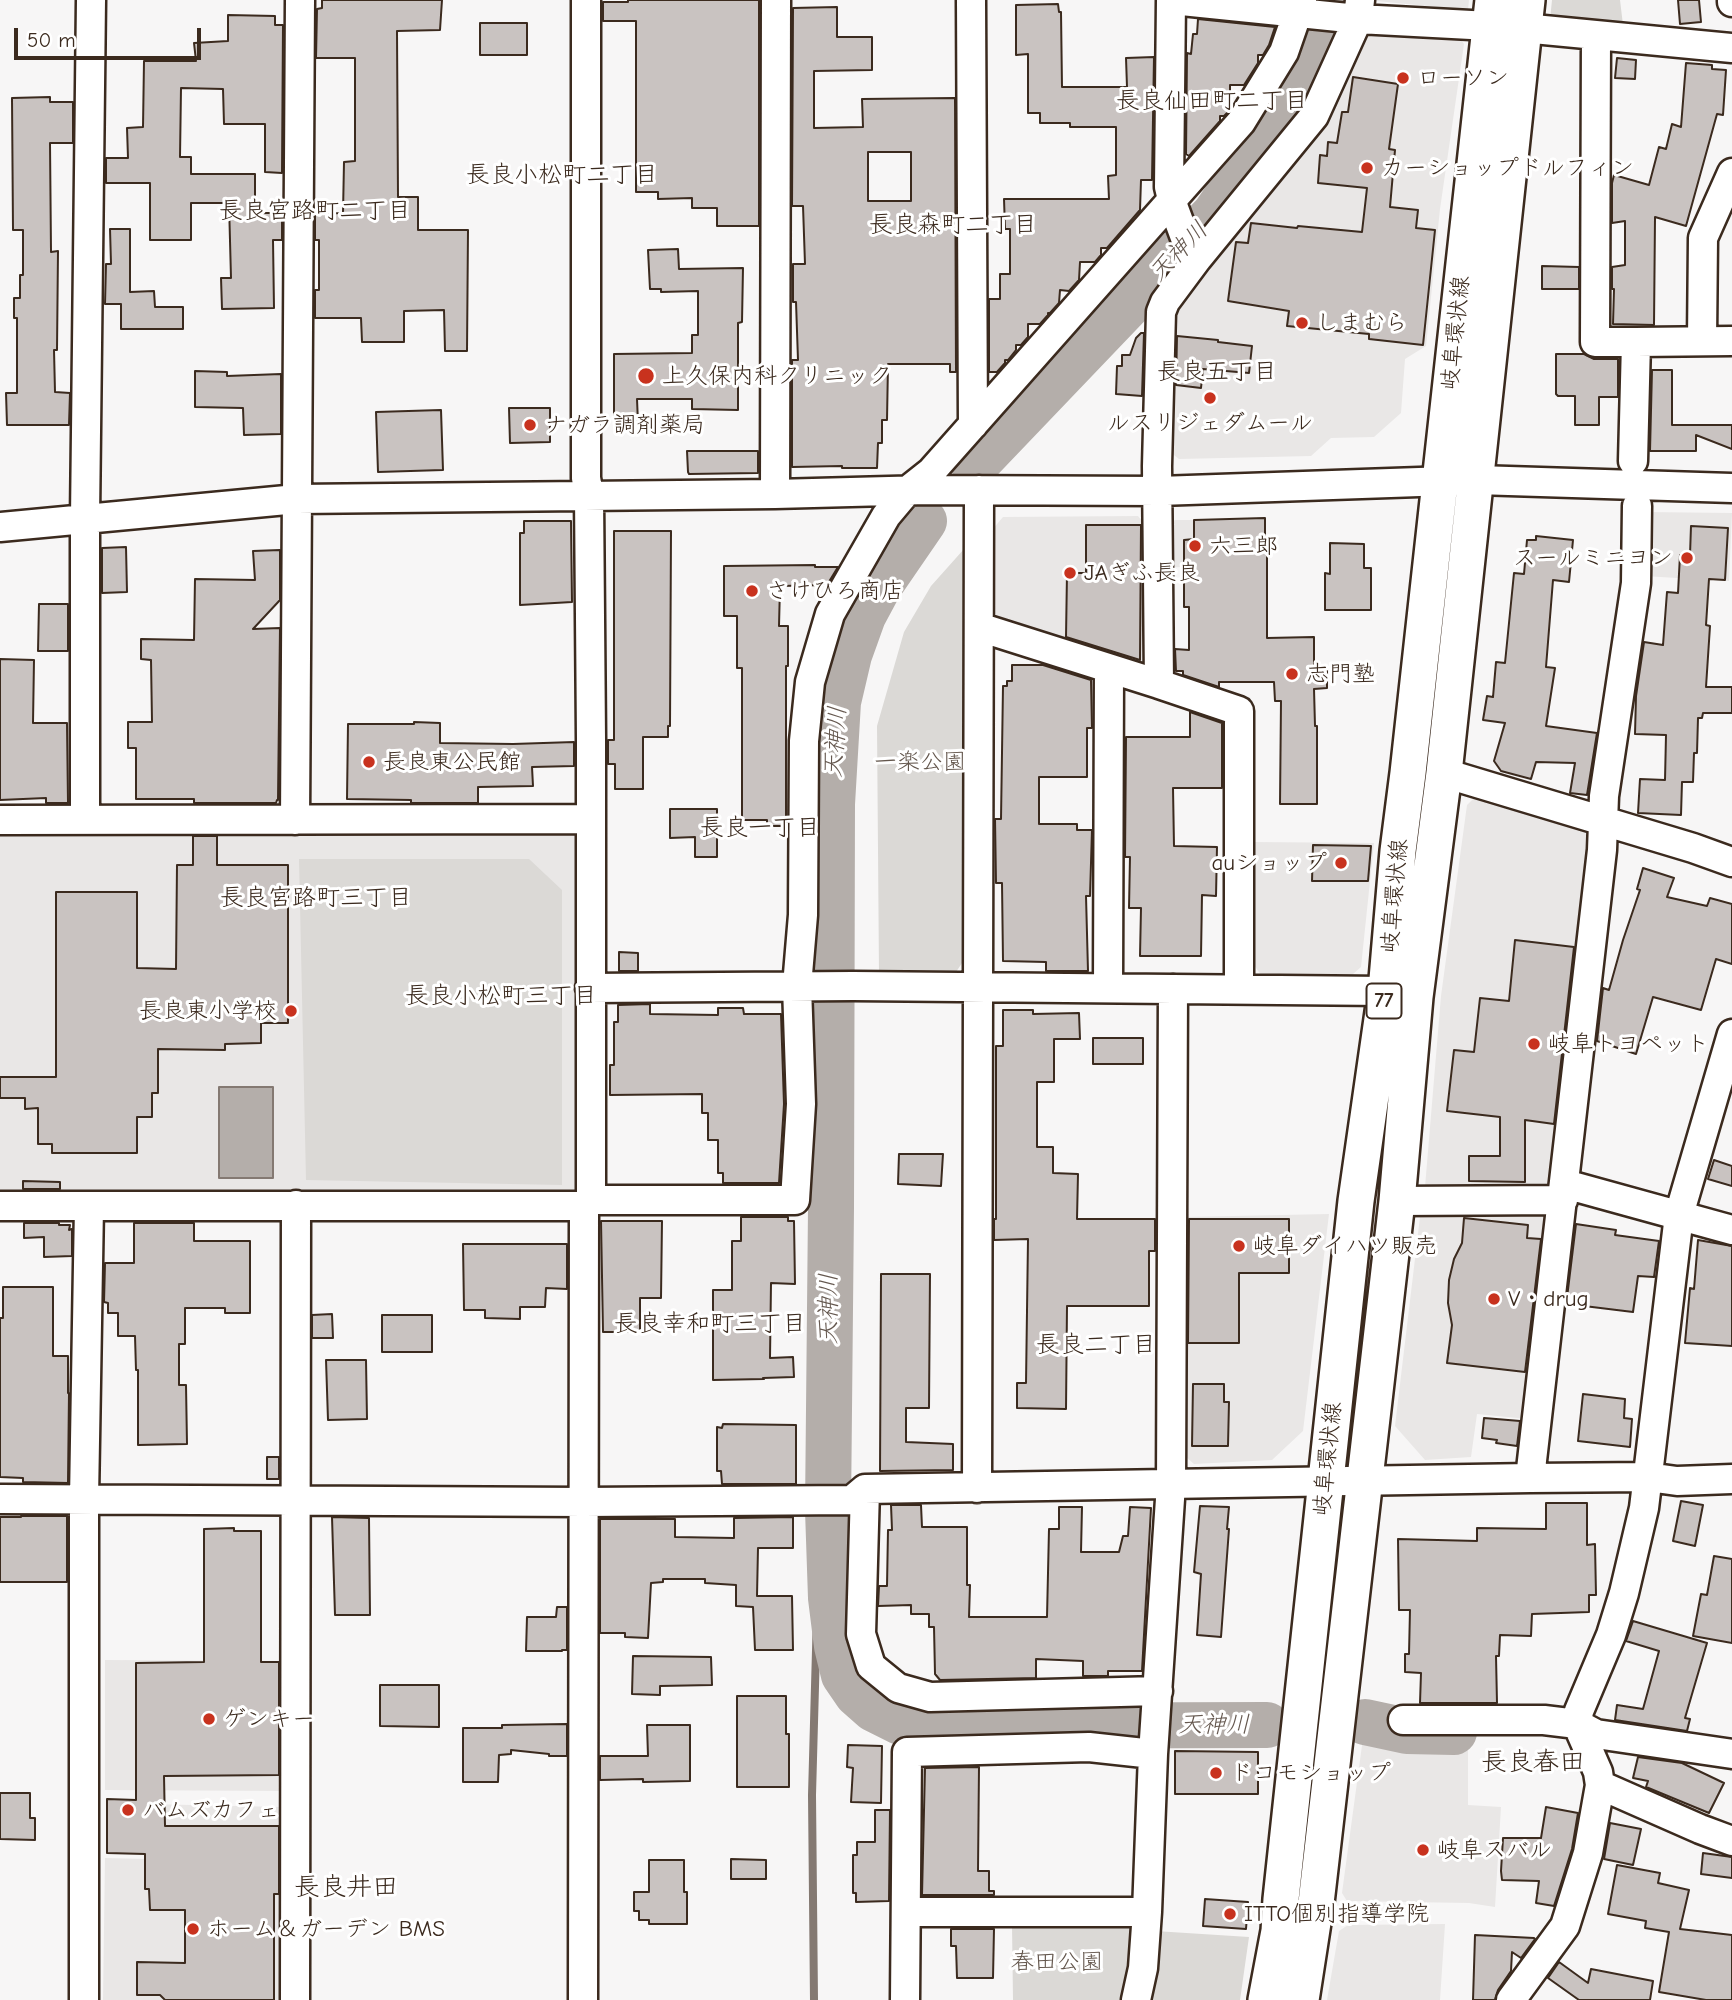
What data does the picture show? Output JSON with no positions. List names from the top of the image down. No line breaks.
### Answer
{"streets":{"main road":["岐阜環状線","77"]},"districts":["長良仙田町二丁目","長良小松町二丁目","長良宮路町二丁目","長良森町二丁目","長良五丁目","長良一丁目","長良宮路町三丁目","長良小松町三丁目","長良幸和町三丁目","長良二丁目","長良春田","長良井田"],"water":["天神川"],"parks":["一楽公園","春田公園"],"places":["ローソン","カーショップドルフィン","しまむら","上久保内科クリニック","ルスリジェダムール","ナガラ調剤薬局","六三郎","スールミニヨン","JAぎふ長良","さけひろ商店","志門塾","長良東公民館","auショップ","長良東小学校","岐阜トヨペット","岐阜ダイハツ販売","V・drug","ゲンキー","ドコモショップ","バムズカフェ","岐阜スバル","ITTO個別指導学院","ホーム＆ガーデン BMS"],"scale_bar":"50 m"}
